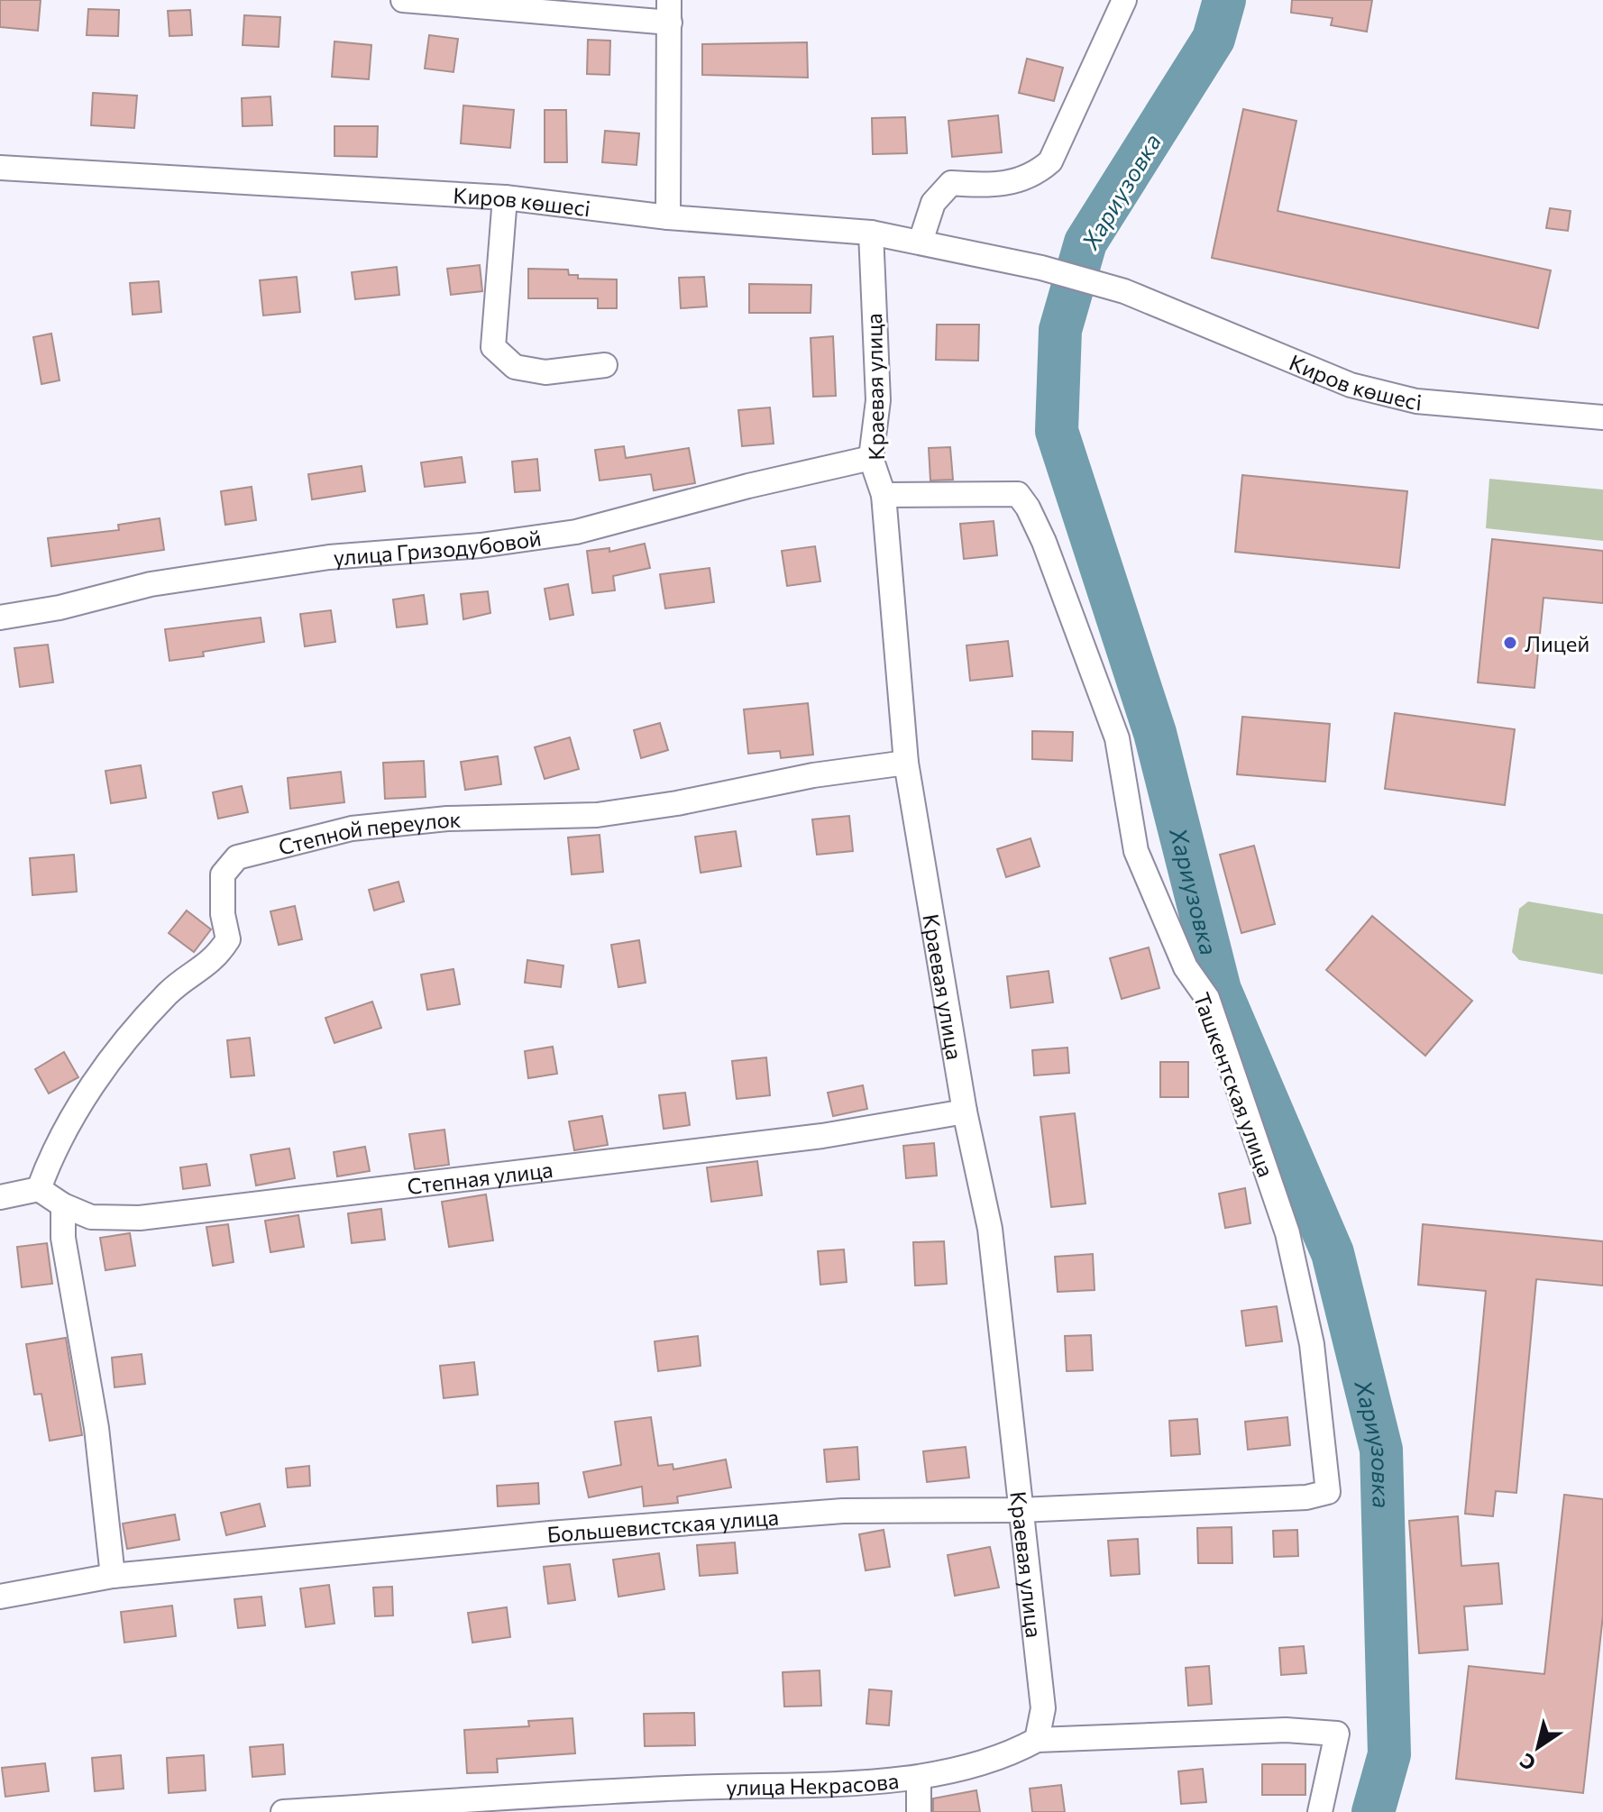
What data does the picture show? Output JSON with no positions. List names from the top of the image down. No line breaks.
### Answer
{"streets":{"street":["Киров көшесі","Краевая улица","улица Гризодубовой","Степной переулок","Ташкентская улица","Степная улица","Большевистская улица","улица Некрасова"]},"crossings":[["Киров көшесі","Краевая улица"],["Краевая улица","улица Гризодубовой"],["Краевая улица","Степной переулок"],["Краевая улица","Ташкентская улица"],["Краевая улица","Степная улица"],["Краевая улица","Большевистская улица"],["Краевая улица","улица Некрасова"],["Степной переулок","Степная улица"],["Ташкентская улица","Большевистская улица"]],"water":["Хариузовка"],"places":["Лицей"],"north":"bottom left"}
